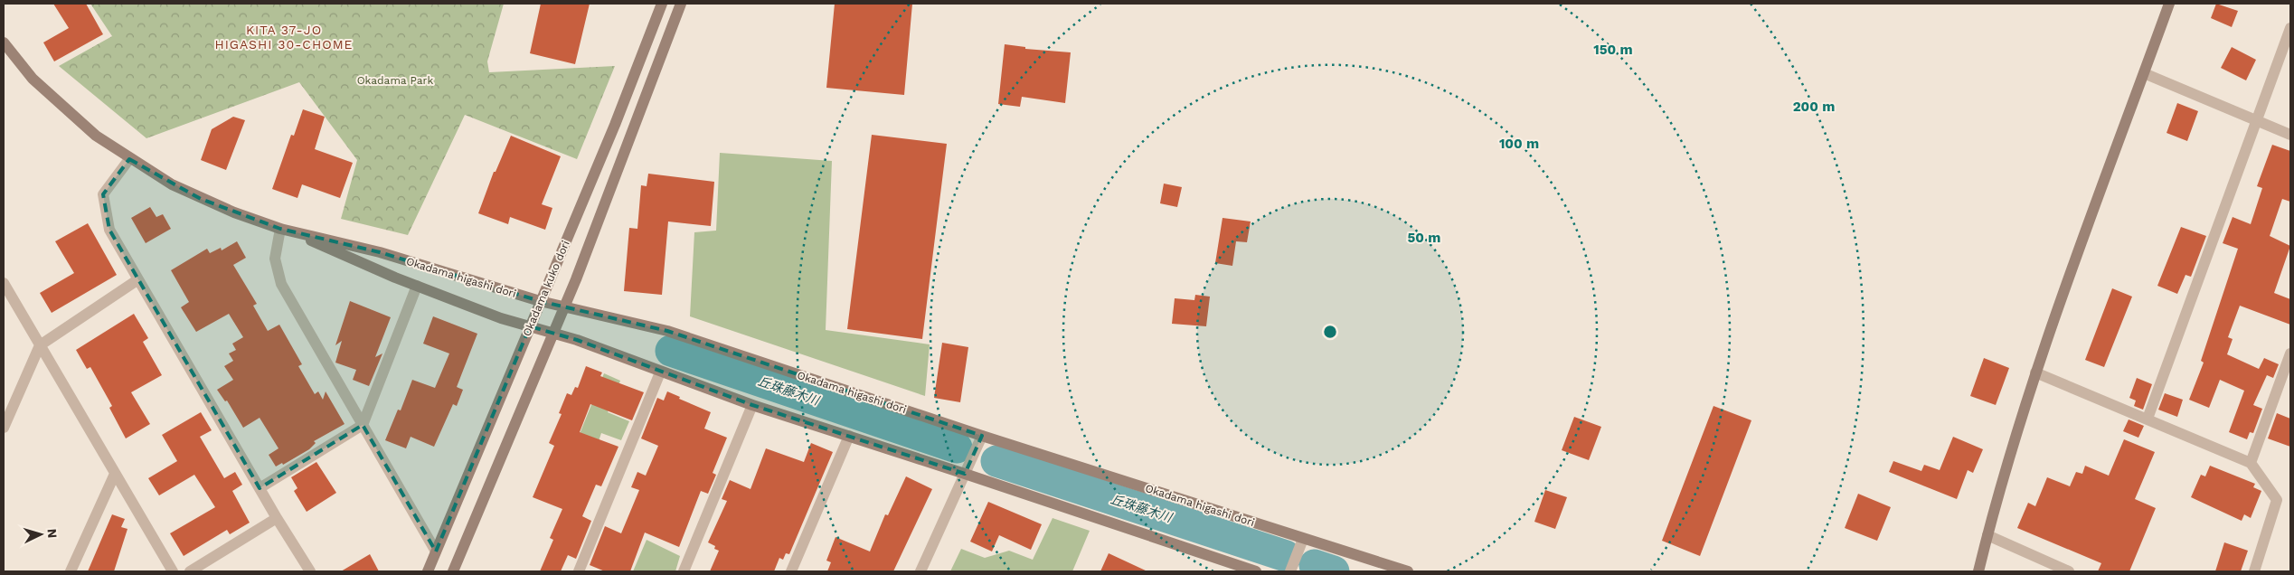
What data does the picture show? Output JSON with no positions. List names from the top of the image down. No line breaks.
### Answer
{"streets":{"street":["Okadama higashi dori","Okadama kuko dori"]},"crossings":[["Okadama higashi dori","Okadama kuko dori"]],"districts":["KITA 37-JO HIGASHI 30-CHOME"],"water":["丘珠藤木川"],"parks":["Okadama Park"],"north":"right","rings":["150 m","200 m","100 m","50 m"]}
